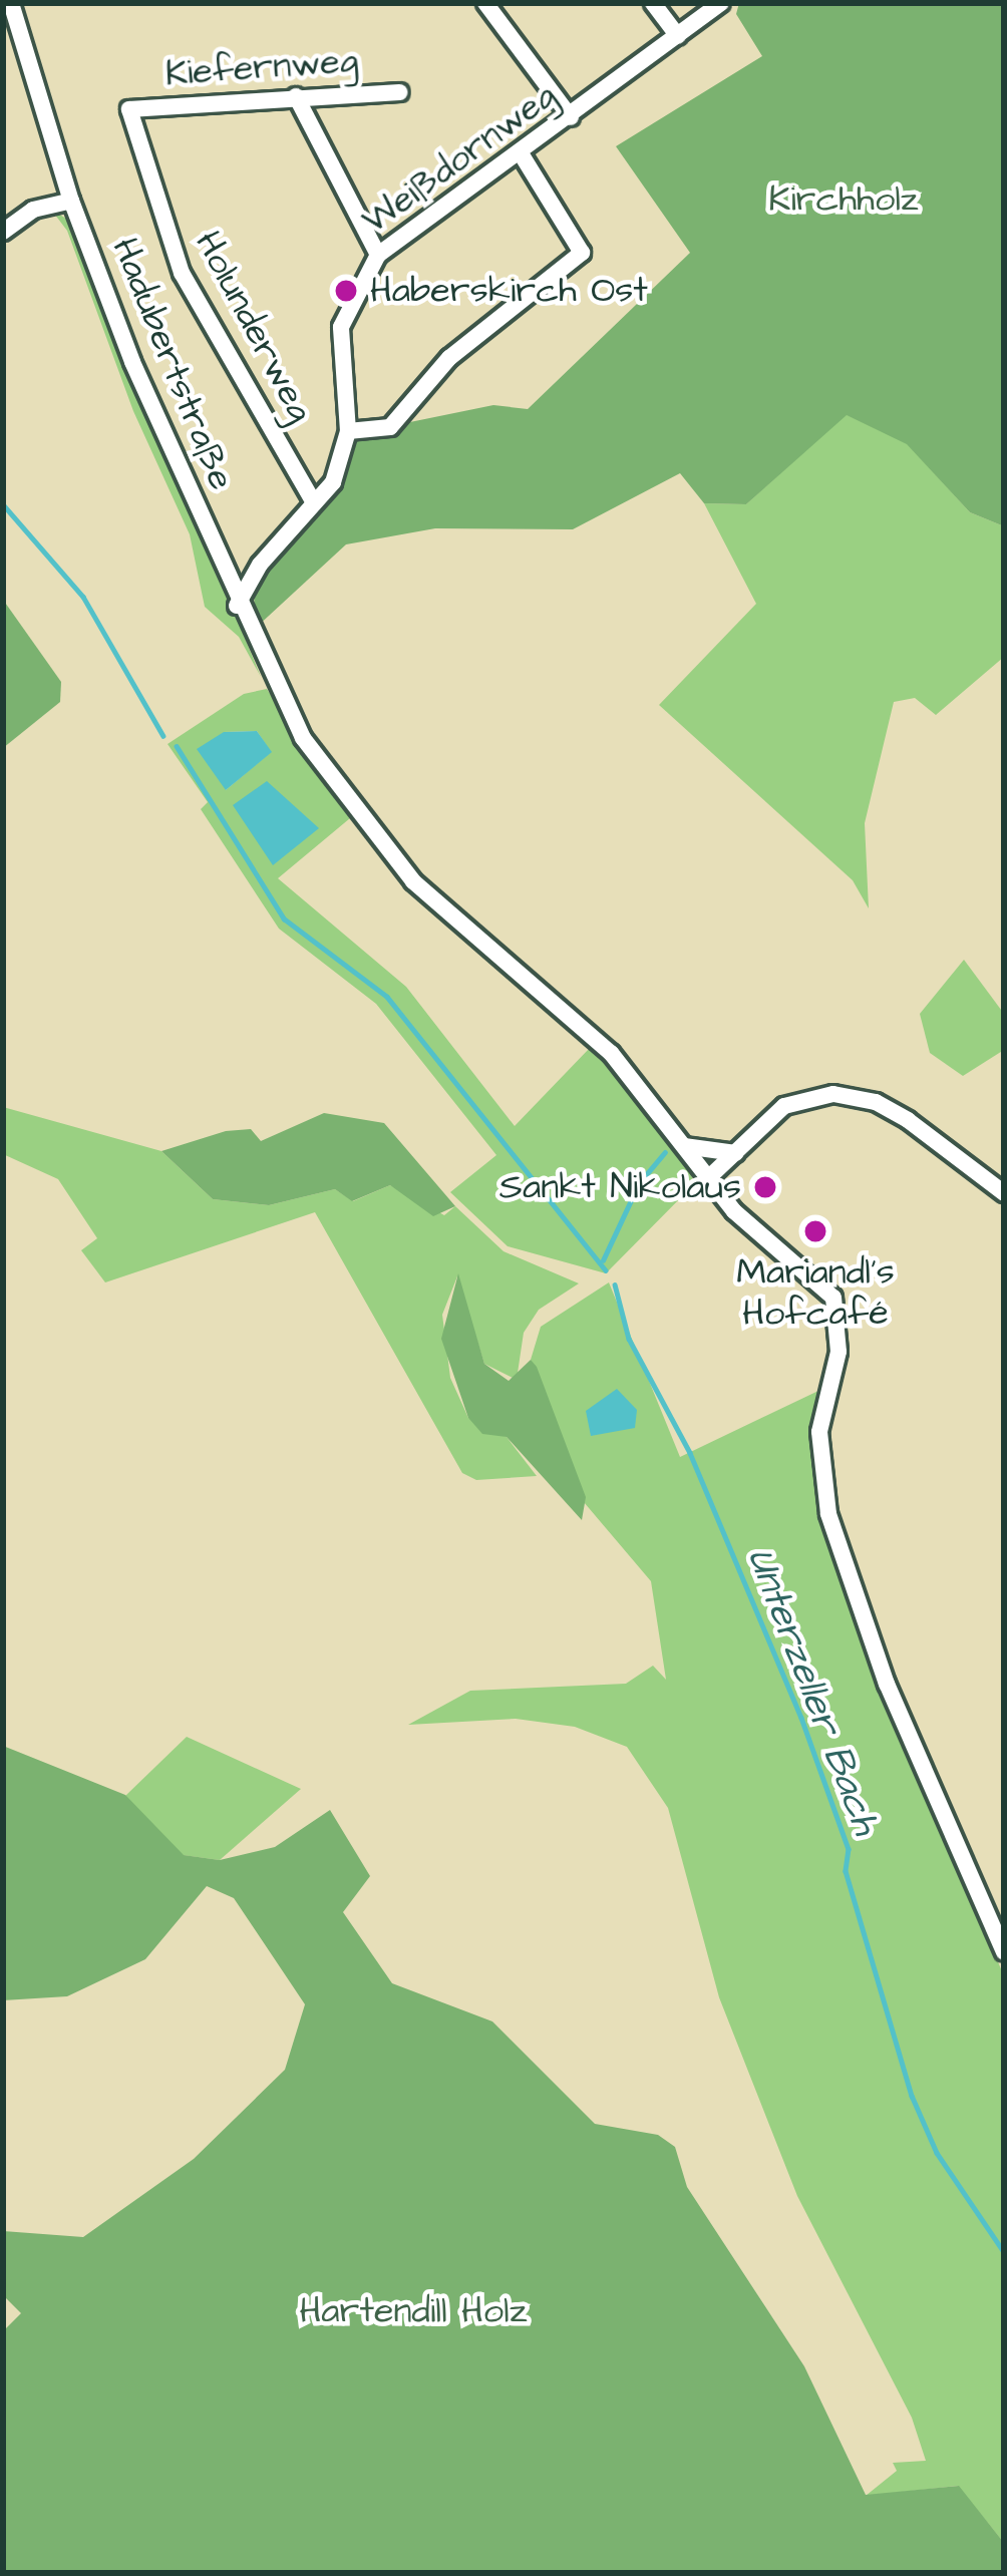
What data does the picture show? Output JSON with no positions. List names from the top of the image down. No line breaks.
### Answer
{"streets":{"street":["Kiefernweg","Weißdornweg","Holunderweg","Hadubertstraße"]},"crossings":[["Kiefernweg","Holunderweg"],["Weißdornweg","Holunderweg"],["Weißdornweg","Hadubertstraße"]],"water":["Unterzeller Bach"],"parks":["Kirchholz","Hartendill Holz"],"places":["Haberskirch Ost","Sankt Nikolaus","Mariandl's Hofcafé"]}
